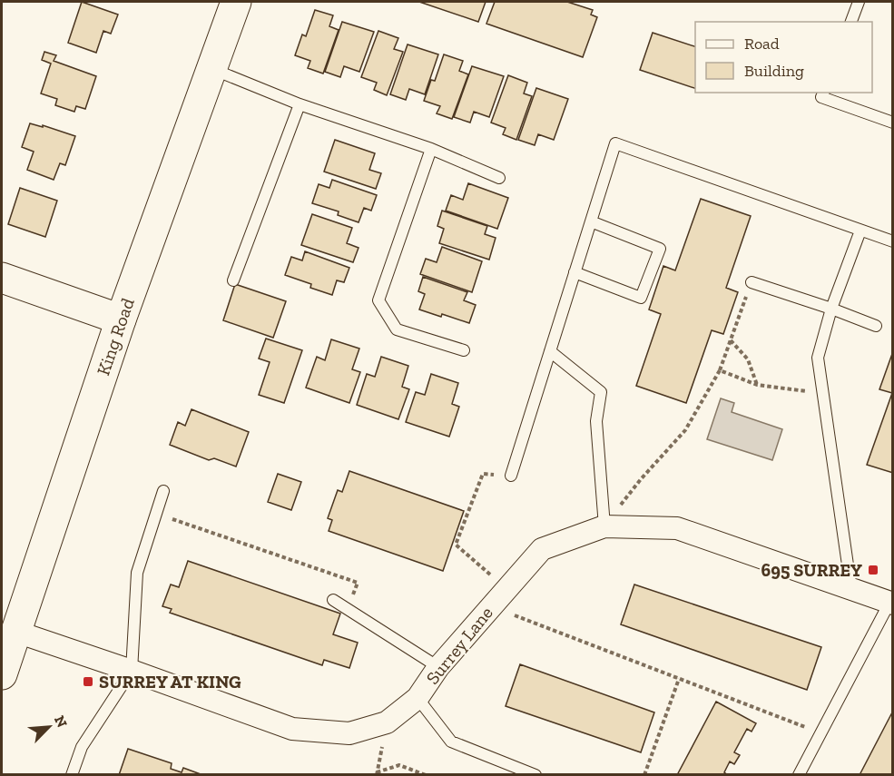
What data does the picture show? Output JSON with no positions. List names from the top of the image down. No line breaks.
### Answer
{"streets":{"main road":["King Road"],"street":["Surrey Lane"]},"crossings":[["King Road","Surrey Lane"]],"places":{"transit":["695 SURREY","SURREY AT KING"]},"legend":["Road","Building"],"north":"top right"}
